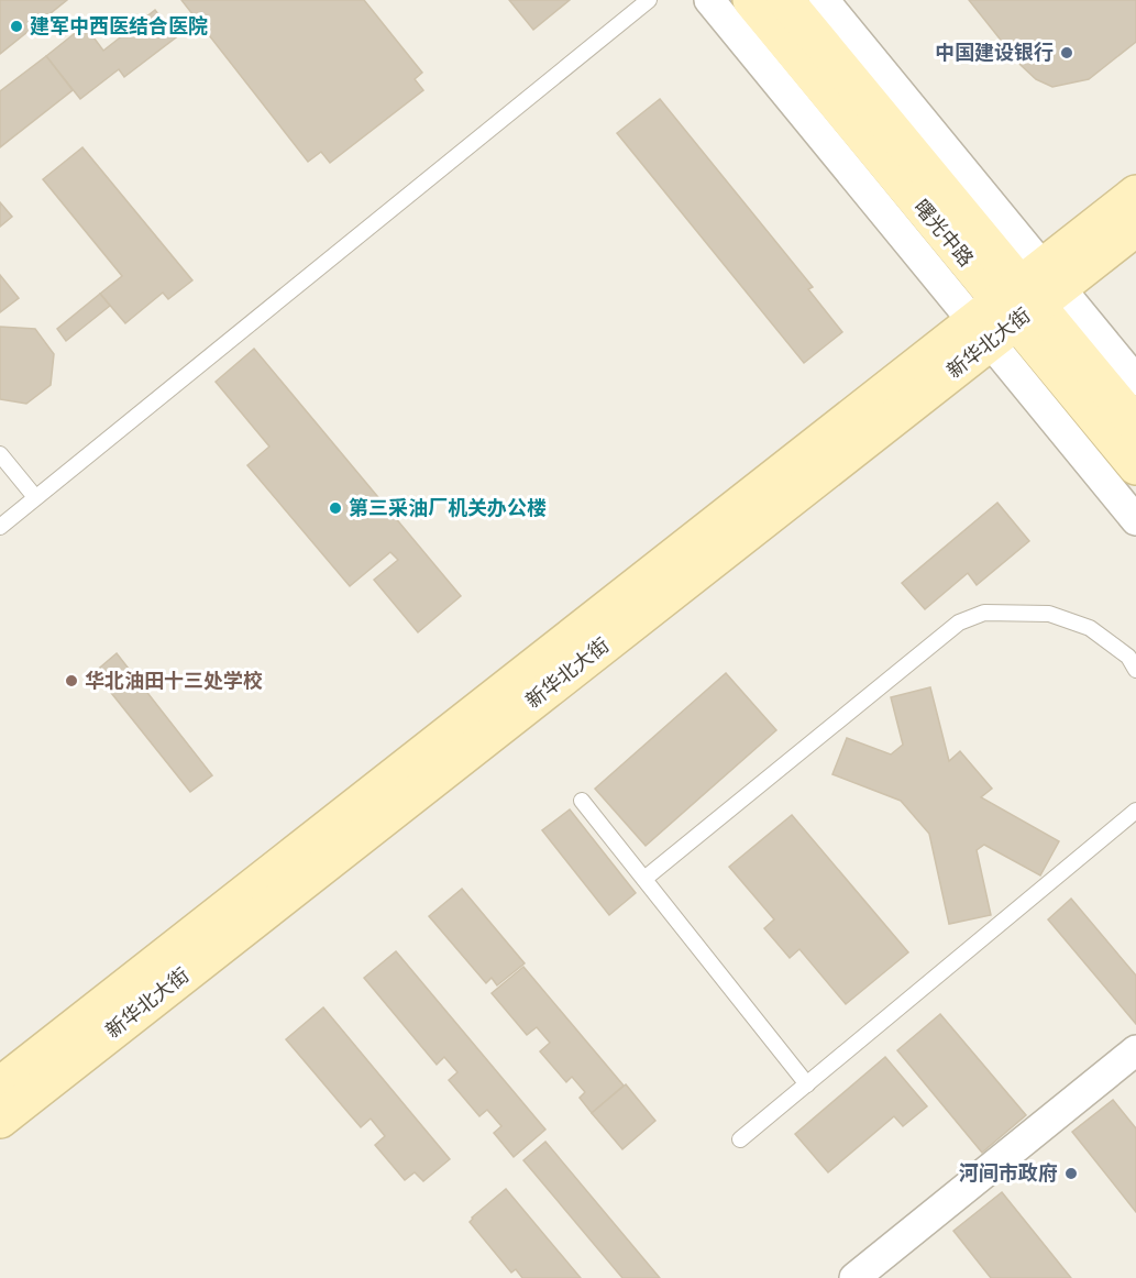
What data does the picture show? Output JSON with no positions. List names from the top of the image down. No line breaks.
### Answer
{"streets":{"main road":["曙光中路","新华北大街"]},"crossings":[["曙光中路","新华北大街"]],"places":["建军中西医结合医院","中国建设银行","第三采油厂机关办公楼","华北油田十三处学校","河间市政府"]}
